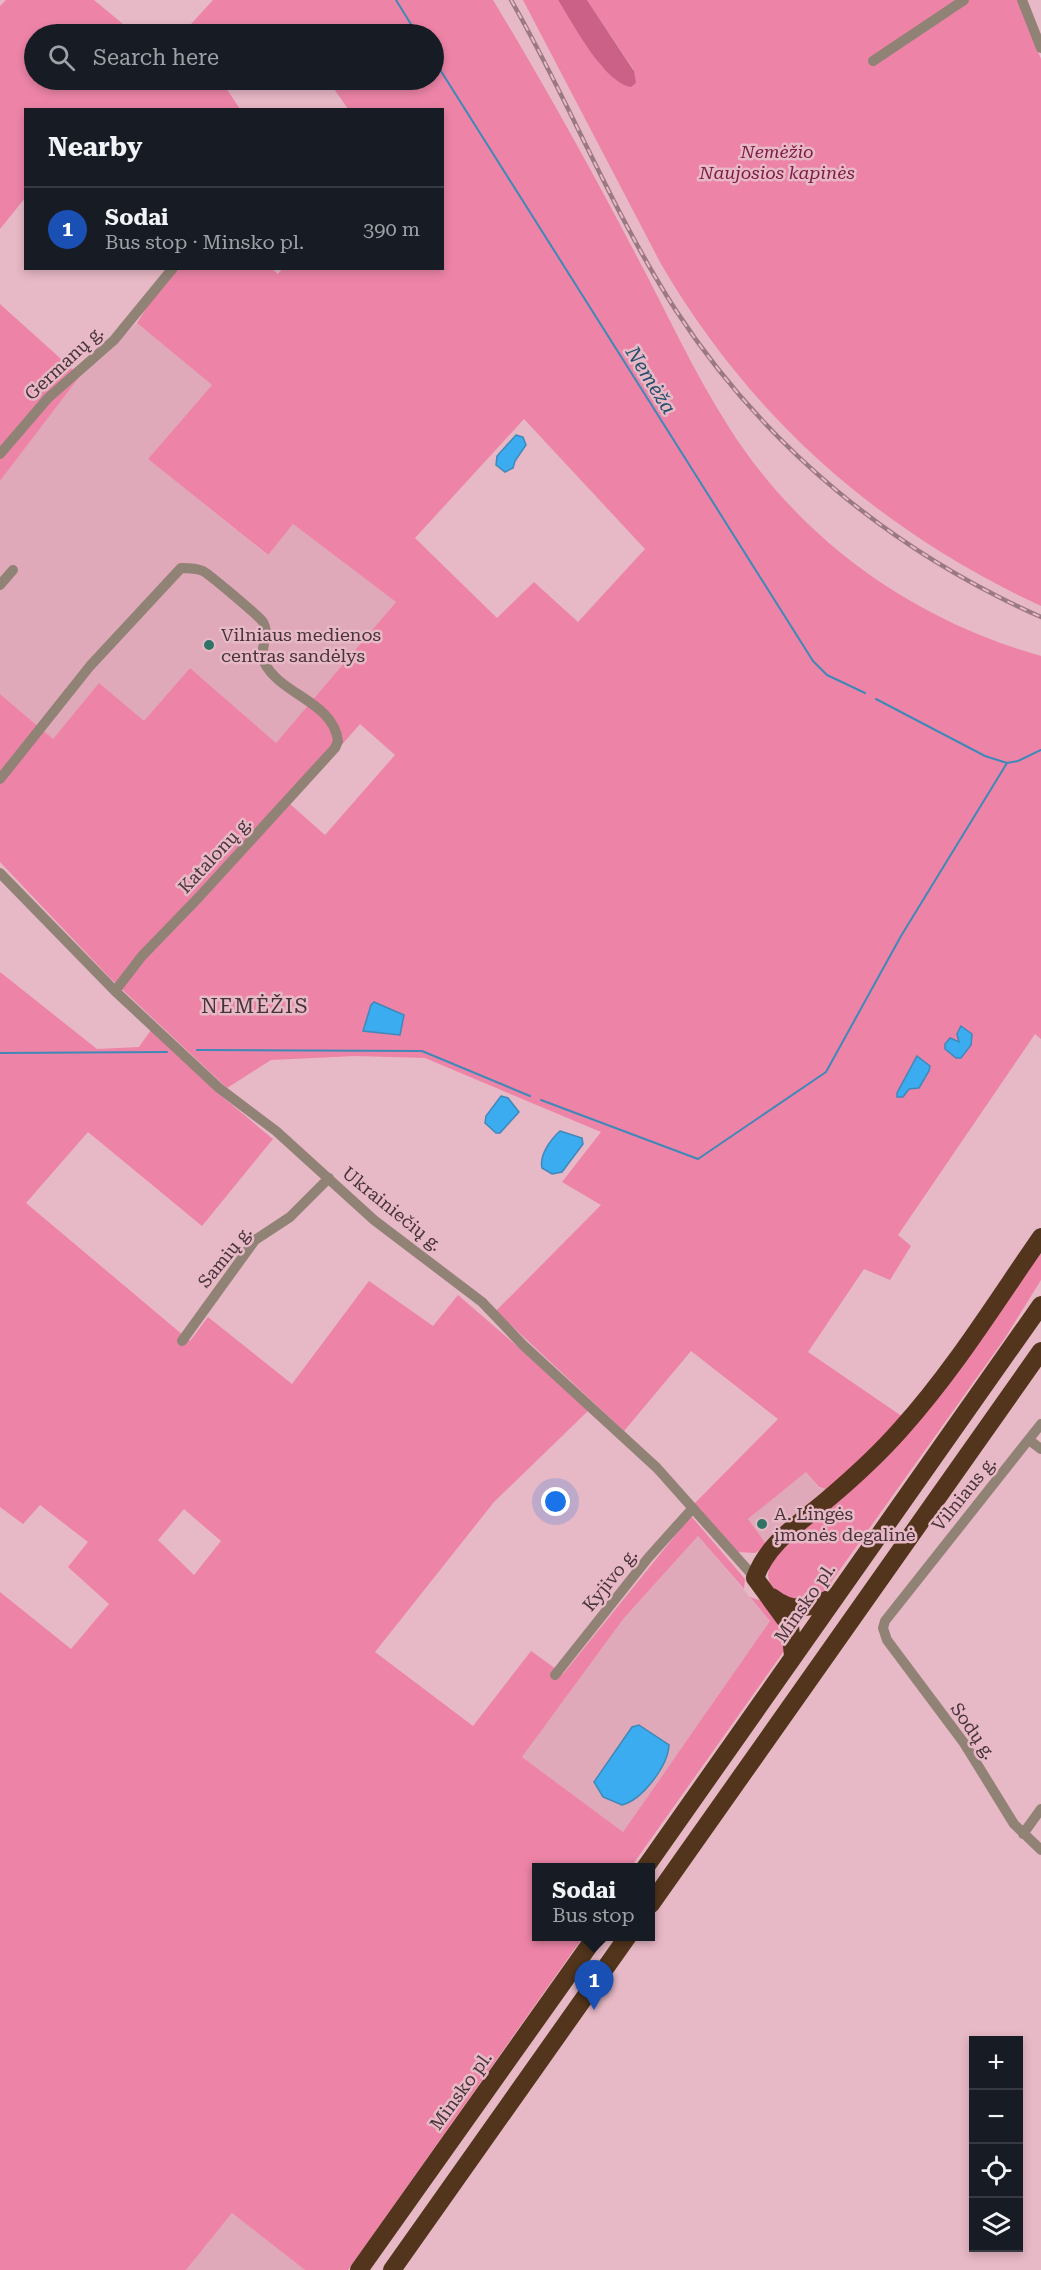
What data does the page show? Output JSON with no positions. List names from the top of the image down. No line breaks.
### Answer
{"streets":{"highway":["Minsko pl."],"street":["Germanų g.","Katalonų g.","Ukrainiečių g.","Samių g.","Vilniaus g.","Kyjivo g.","Sodų g."]},"crossings":[["Katalonų g.","Ukrainiečių g."],["Ukrainiečių g.","Samių g."],["Ukrainiečių g.","Kyjivo g."],["Vilniaus g.","Sodų g."]],"districts":["NEMĖŽIS"],"water":["Nemėža"],"parks":["Nemėžio Naujosios kapinės"],"places":["Vilniaus medienos centras sandėlys","A. Lingės įmonės degalinė"],"page":{"search":"Search here","heading":"Nearby","list":[{"mark":"1","name":"Sodai","note":"Bus stop · Minsko pl.","value":"390 m"}],"popup":["Sodai","Bus stop"],"pins":"1","map_buttons":["+","−"]}}
